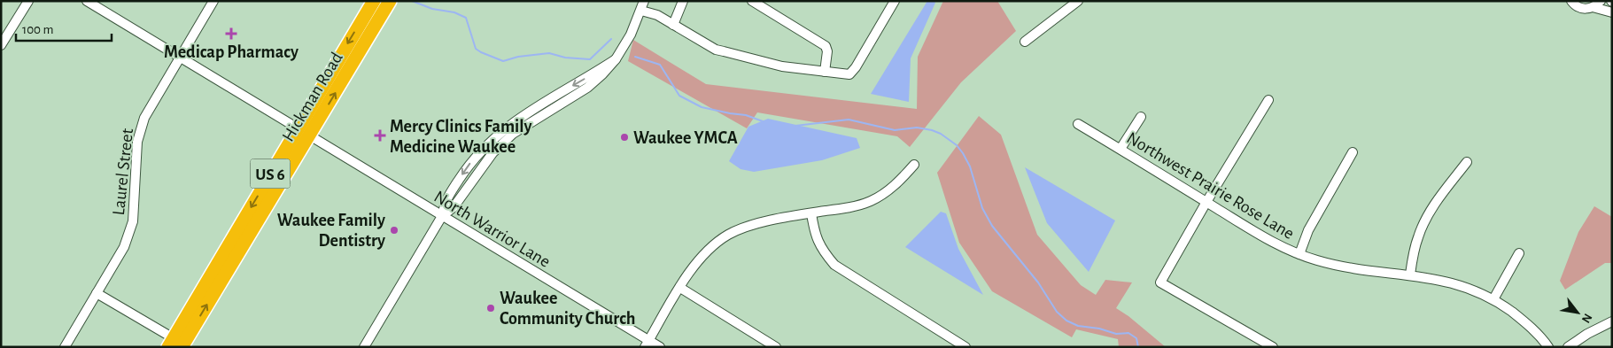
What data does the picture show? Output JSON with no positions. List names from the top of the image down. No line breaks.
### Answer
{"streets":{"highway":["Hickman Road","US 6"],"street":["Laurel Street","Northwest Prairie Rose Lane","North Warrior Lane"]},"crossings":[["Hickman Road","North Warrior Lane"],["Laurel Street","North Warrior Lane"]],"places":{"health":["Medicap Pharmacy","Mercy Clinics Family Medicine Waukee"],"other":["Waukee YMCA","Waukee Family Dentistry","Waukee Community Church"]},"scale_bar":"100 m","north":"bottom right"}
